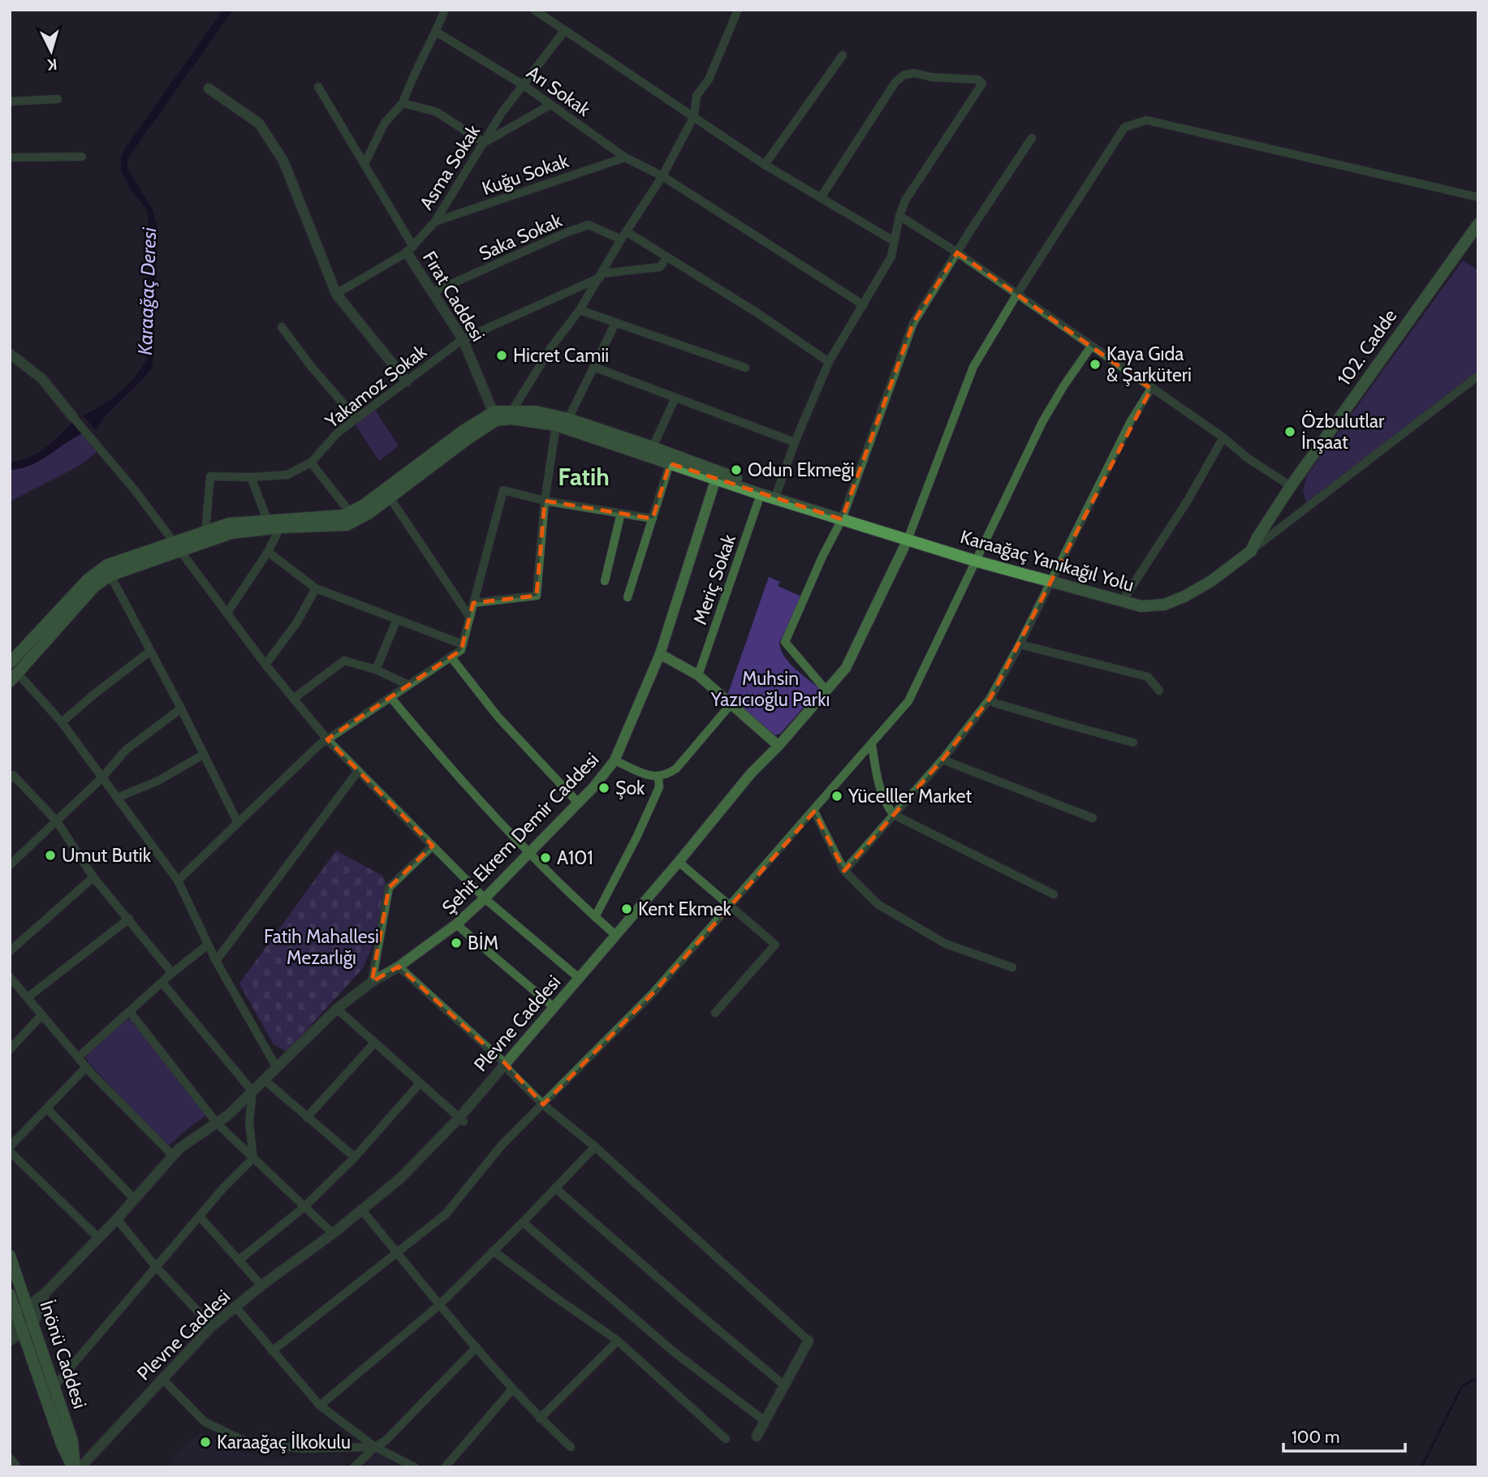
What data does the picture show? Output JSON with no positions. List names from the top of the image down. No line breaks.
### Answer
{"streets":{"main road":["102. Cadde","Karaağaç Yanıkağıl Yolu","İnönü Caddesi"],"street":["Arı Sokak","Asma Sokak","Kuğu Sokak","Saka Sokak","Fırat Caddesi","Yakamoz Sokak","Meriç Sokak","Şehit Ekrem Demir Caddesi","Plevne Caddesi"]},"crossings":[["Arı Sokak","Asma Sokak"],["Arı Sokak","Kuğu Sokak"],["Asma Sokak","Kuğu Sokak"],["Asma Sokak","Fırat Caddesi"],["Saka Sokak","Fırat Caddesi"],["Fırat Caddesi","Yakamoz Sokak"],["102. Cadde","Karaağaç Yanıkağıl Yolu"],["Karaağaç Yanıkağıl Yolu","Plevne Caddesi"]],"districts":["Fatih"],"water":["Karaağaç Deresi"],"parks":["Muhsin Yazıcıoğlu Parkı","Fatih Mahallesi Mezarlığı"],"places":["Hicret Camii","Kaya Gıda & Şarküteri","Özbulutlar İnşaat","Odun Ekmeği","Şok","Yücelller Market","Umut Butik","A101","Kent Ekmek","BİM","Karaağaç İlkokulu"],"scale_bar":"100 m","north":"bottom"}
